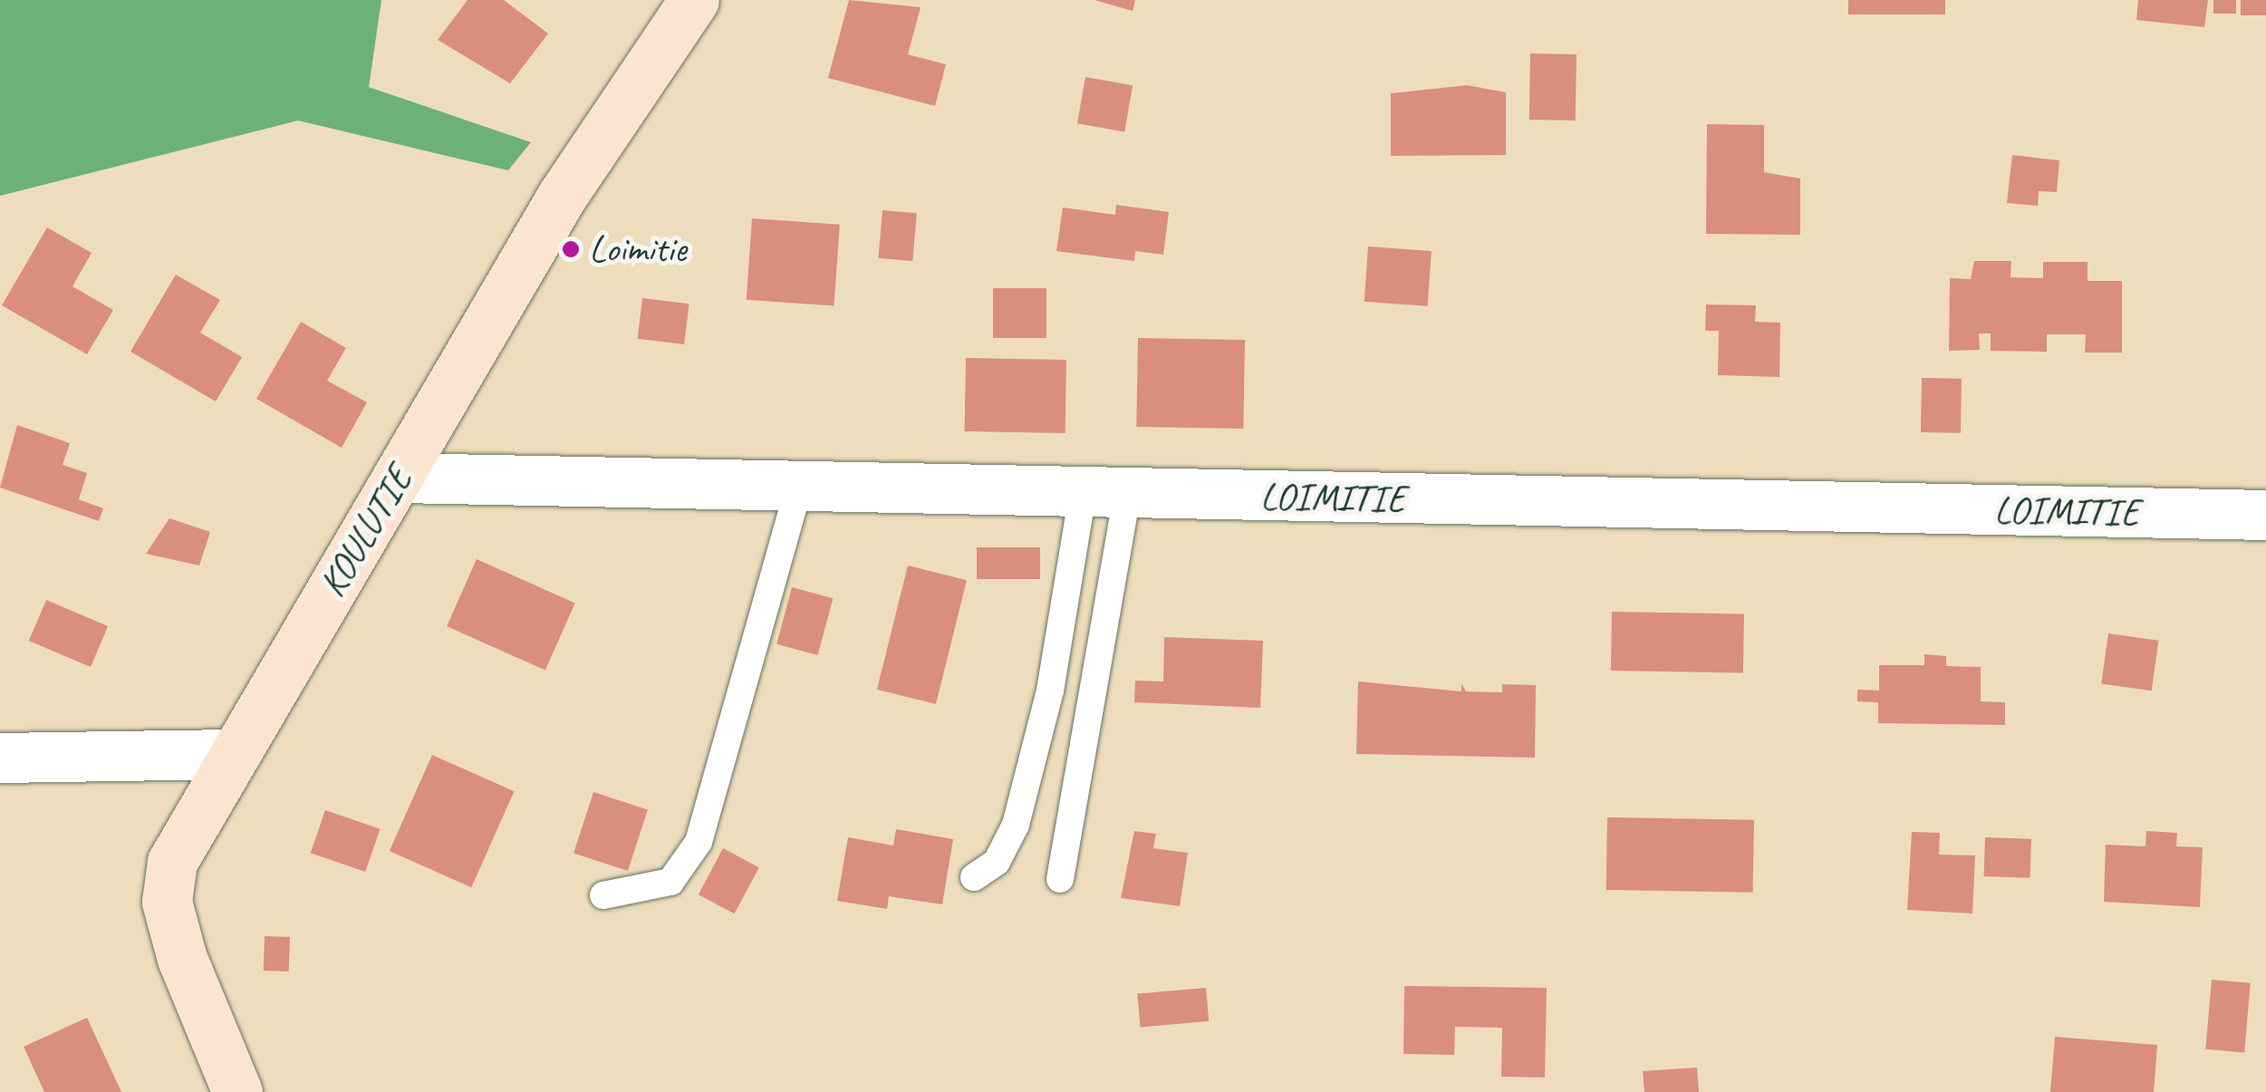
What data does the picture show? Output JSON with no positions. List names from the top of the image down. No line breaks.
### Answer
{"streets":{"street":["LOIMITIE","KOULUTIE"]},"crossings":[["LOIMITIE","KOULUTIE"]],"places":["Loimitie"]}
